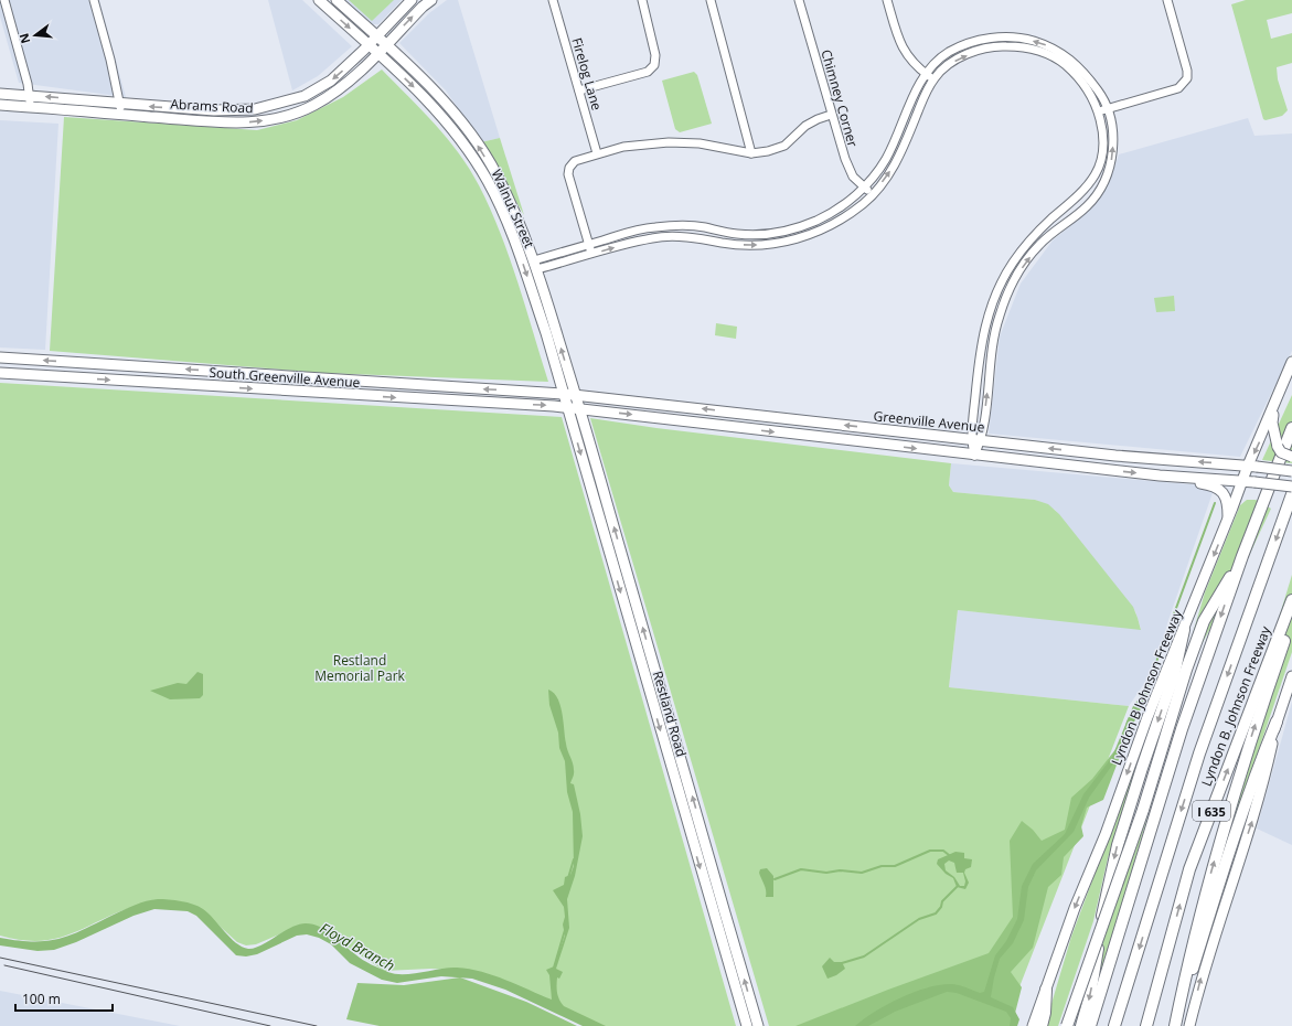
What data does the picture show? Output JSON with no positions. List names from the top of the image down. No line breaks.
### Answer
{"streets":{"highway":["Lyndon B. Johnson Freeway","I 635"],"main road":["Abrams Road","Walnut Street","South Greenville Avenue","Greenville Avenue","Lyndon B Johnson Freeway","Restland Road"],"street":["Firelog Lane","Chimney Corner"]},"crossings":[["Abrams Road","Walnut Street"],["Walnut Street","South Greenville Avenue"],["Walnut Street","Greenville Avenue"],["Walnut Street","Restland Road"],["South Greenville Avenue","Greenville Avenue"],["South Greenville Avenue","Restland Road"],["Greenville Avenue","Lyndon B Johnson Freeway"],["Greenville Avenue","Restland Road"]],"one_way":["Lyndon B Johnson Freeway"],"water":["Floyd Branch"],"parks":["Restland Memorial Park"],"scale_bar":"100 m","north":"left"}
